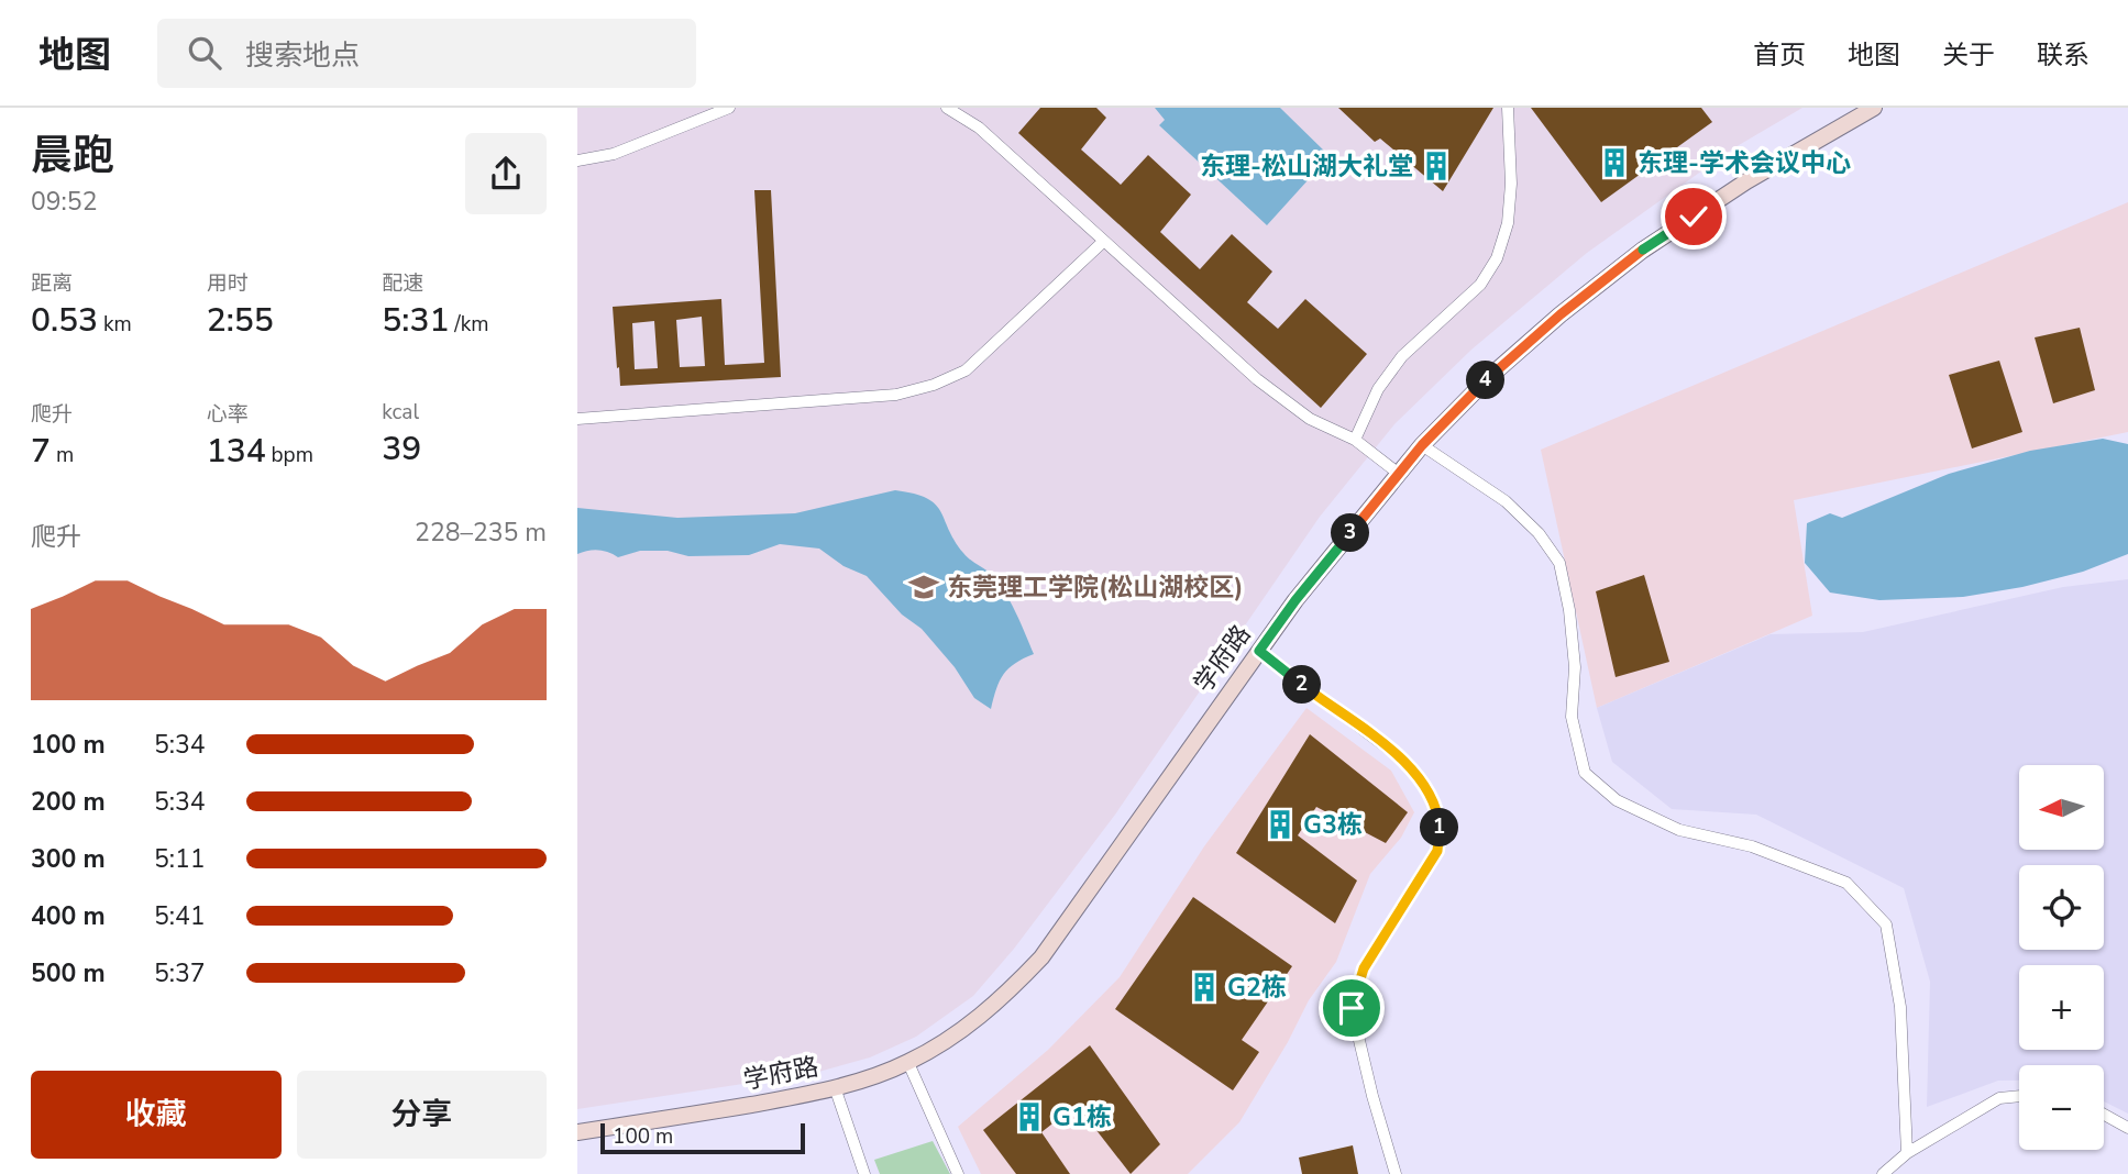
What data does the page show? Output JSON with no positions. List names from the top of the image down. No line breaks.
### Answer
{"streets":{"street":["学府路"]},"places":{"building":["东理-学术会议中心","东理-松山湖大礼堂","G3栋","G2栋","G1栋"],"school or university":["东莞理工学院(松山湖校区)"]},"scale_bar":"100 m","north":"left","page":{"header":"地图","search":"搜索地点","nav":["首页","地图","关于","联系"],"heading":["晨跑","09:52"],"stats":[["距离","0.53 km"],["用时","2:55"],["配速","5:31 /km"],["爬升","7 m"],["心率","134 bpm"],["kcal","39"]],"pins":["4","3","2","1"],"chart":["爬升","228–235 m"],"list":[{"name":"100 m","note":"5:34"},{"name":"200 m","note":"5:34"},{"name":"300 m","note":"5:11"},{"name":"400 m","note":"5:41"},{"name":"500 m","note":"5:37"}],"map_buttons":["+","−"],"buttons":["收藏","分享"],"scale":"100 m"}}
